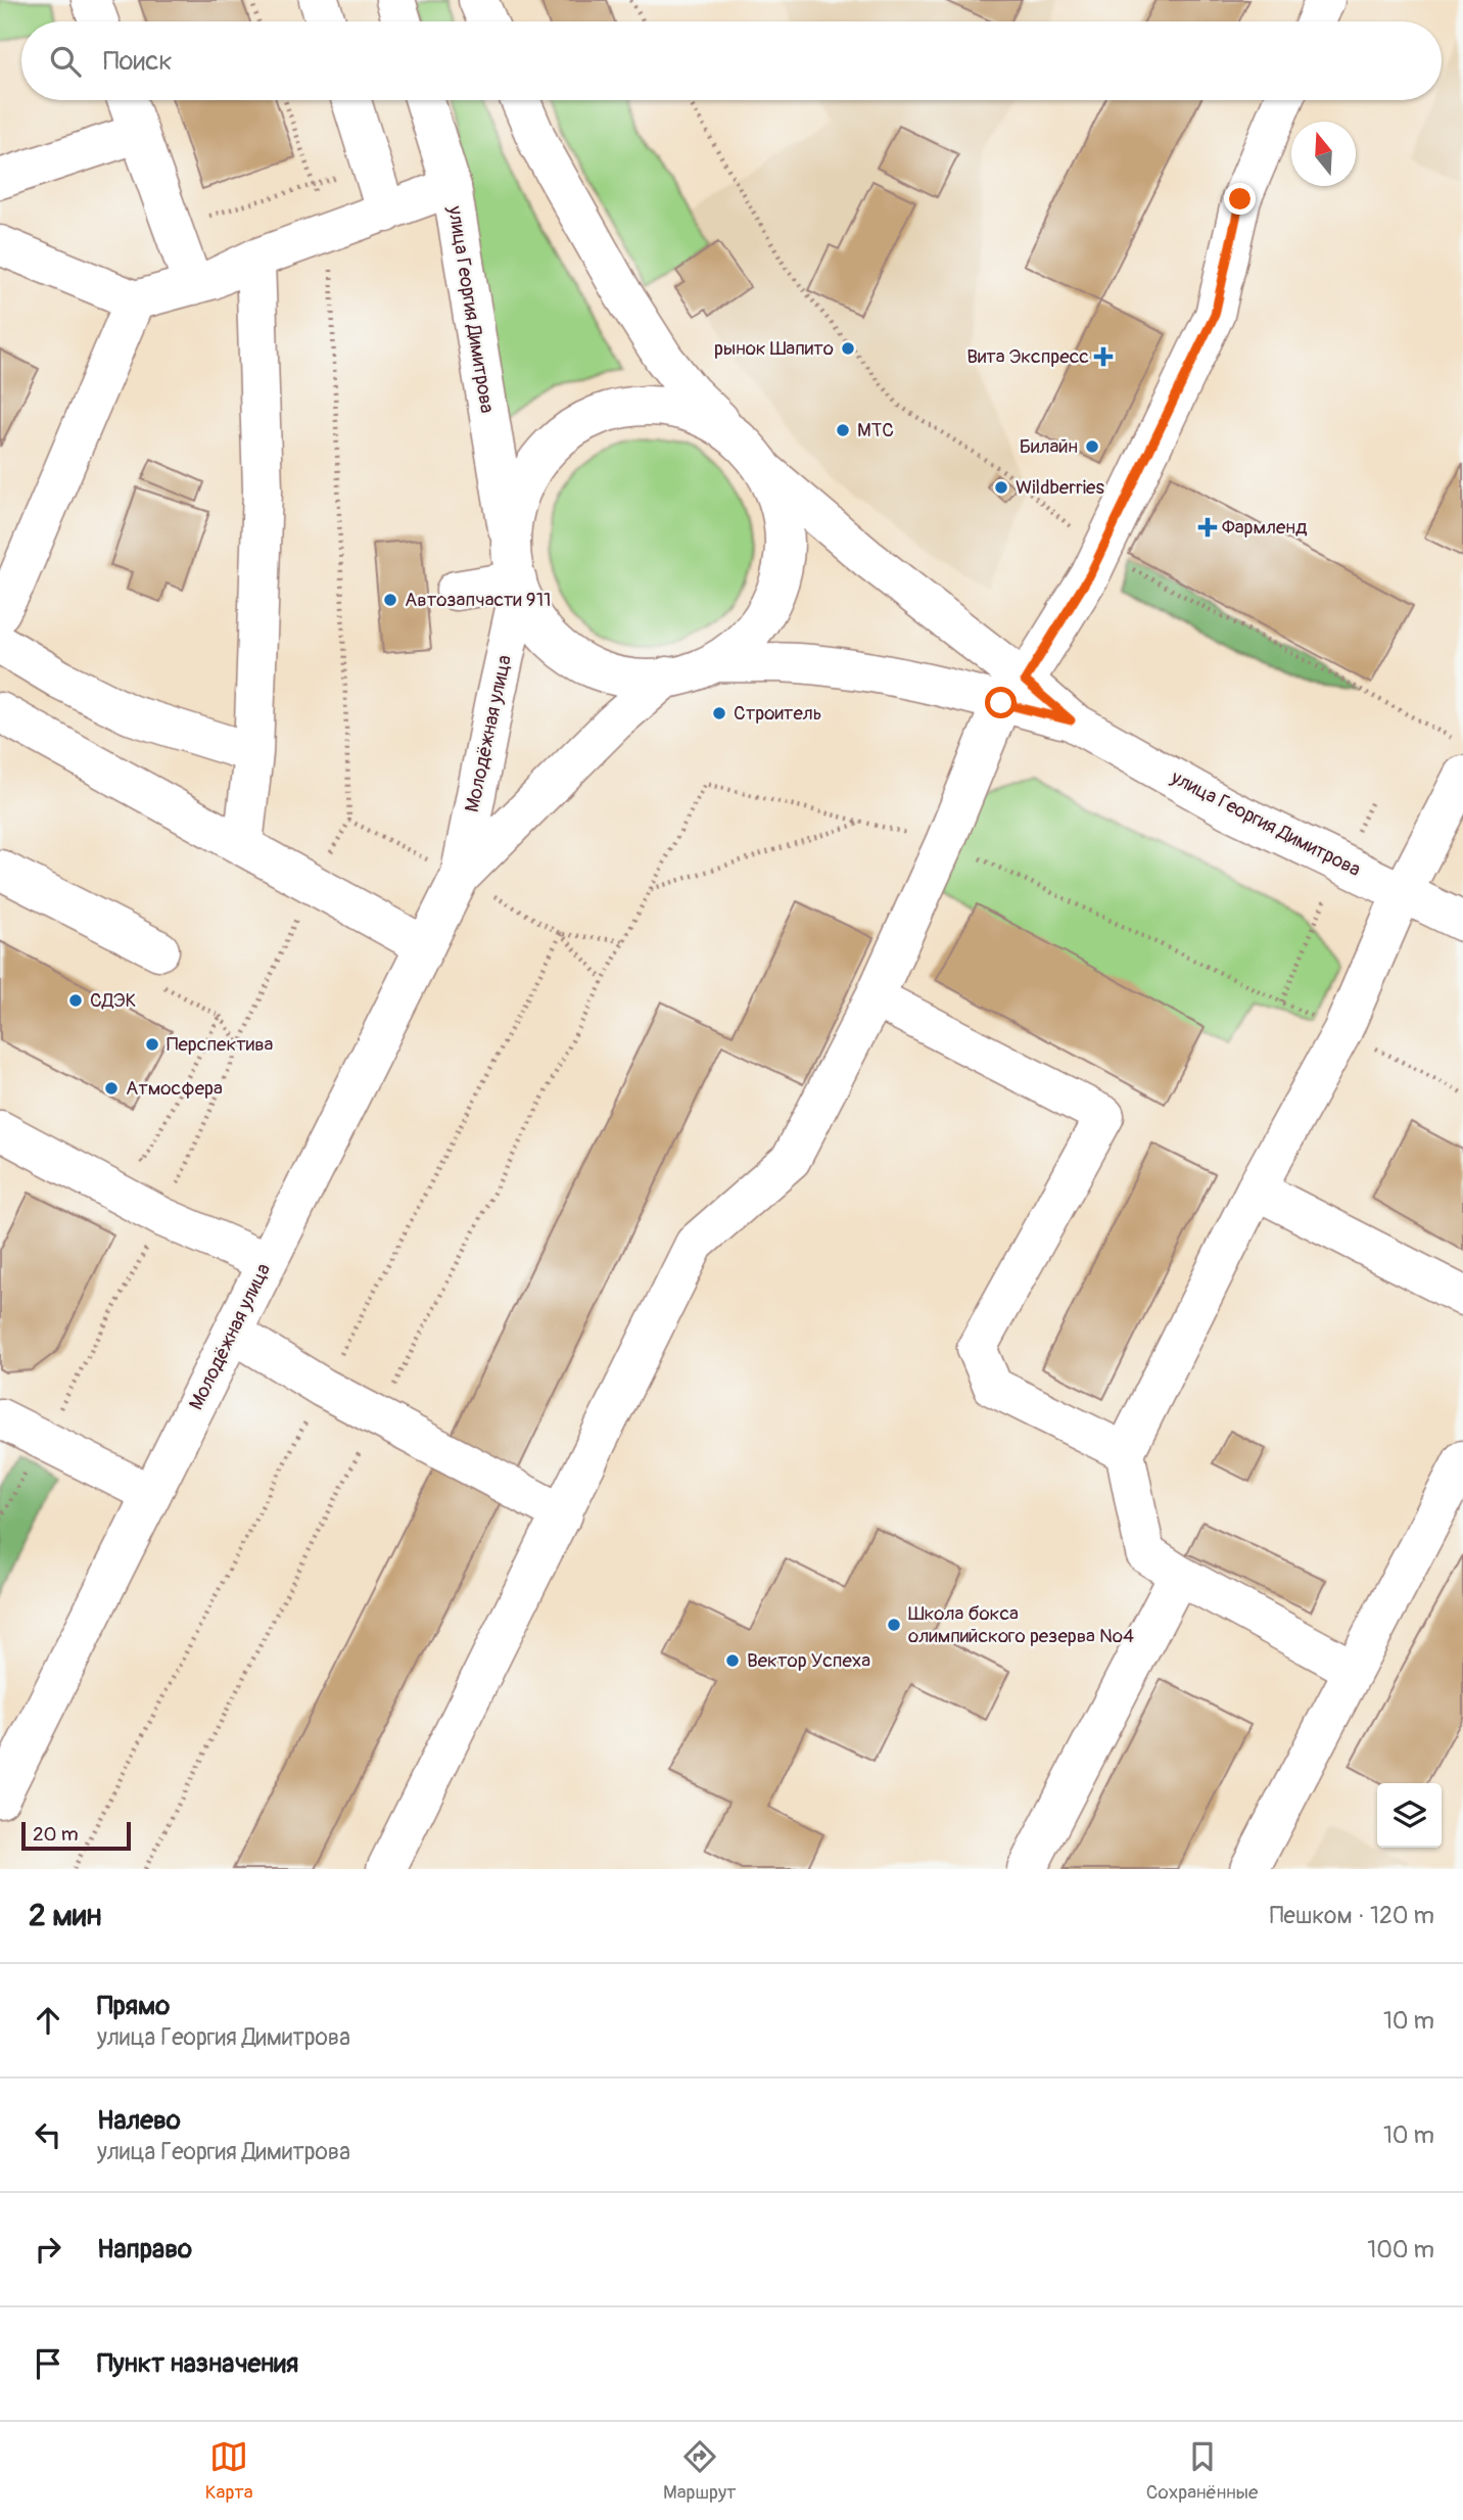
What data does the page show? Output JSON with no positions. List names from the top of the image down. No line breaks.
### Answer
{"streets":{"main road":["улица Георгия Димитрова","Молодёжная улица"]},"crossings":[["улица Георгия Димитрова","Молодёжная улица"]],"places":{"other":["рынок Шапито","МТС","Билайн","Wildberries","Автозапчасти 911","Строитель","СДЭК","Перспектива","Атмосфера","Школа бокса олимпийского резерва №4","Вектор Успеха"],"health":["Вита Экспресс","Фармленд"]},"scale_bar":"20 m","north":"top","page":{"search":"Поиск","scale":"20 m","heading":["2 мин","Пешком · 120 m"],"list":[["Прямо","улица Георгия Димитрова","10 m"],["Налево","улица Георгия Димитрова","10 m"],["Направо","100 m"],"Пункт назначения"],"nav":["Карта","Маршрут","Сохранённые"]}}
